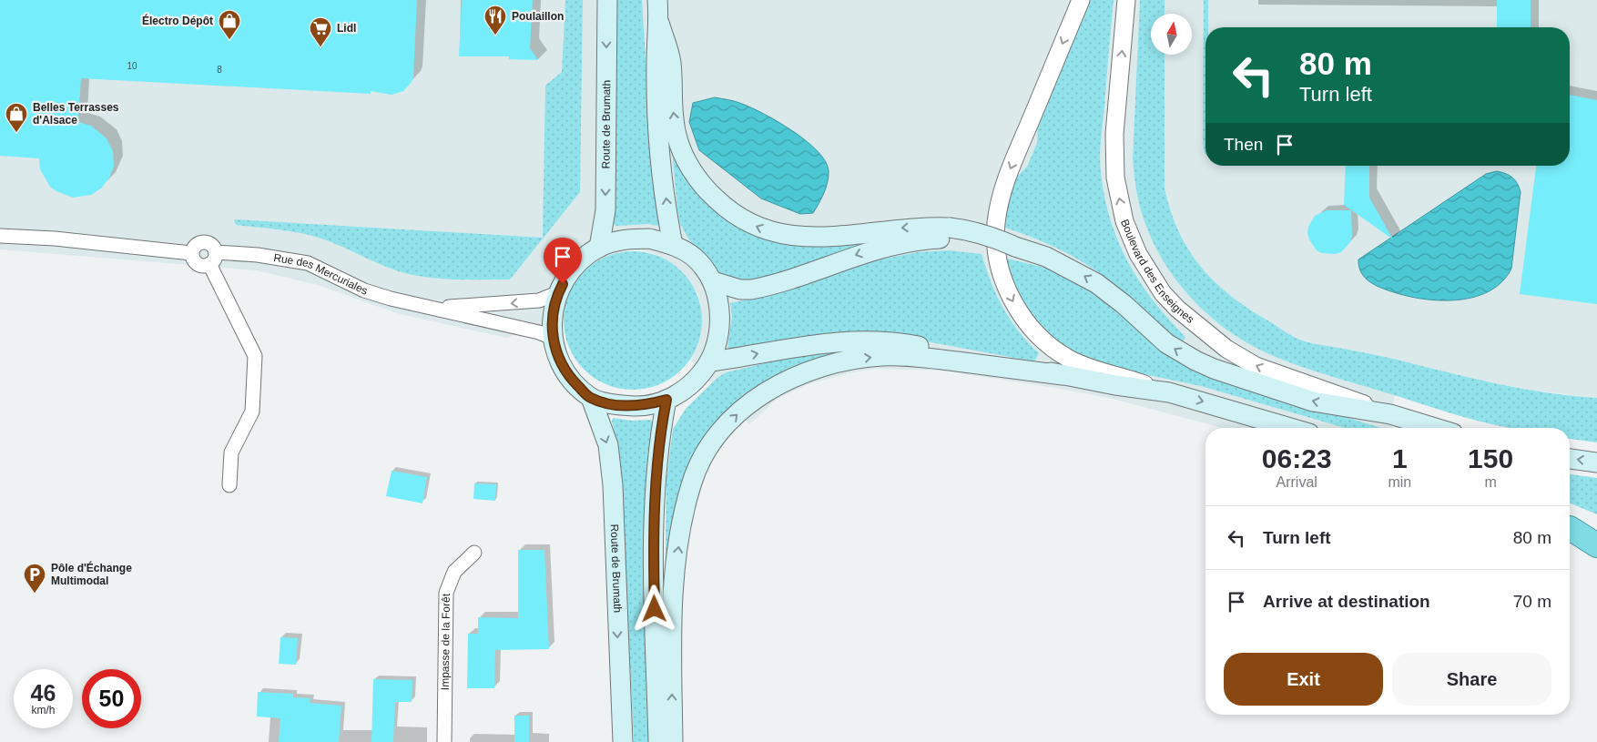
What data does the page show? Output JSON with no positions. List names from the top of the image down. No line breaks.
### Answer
{"streets":{"main road":["Route de Brumath"],"street":["Boulevard des Enseignes","Rue des Mercuriales","Impasse de la Forêt"]},"one_way":["Boulevard des Enseignes"],"places":{"restaurant":["Poulaillon"],"shop":["Électro Dépôt","Belles Terrasses d'Alsace"],"supermarket":["Lidl"],"parking":["Pôle d'Échange Multimodal"]},"house_numbers":["10","8"],"north":"top","page":{"turn":["80 m","Turn left"],"then":"Then","eta":["06:23","Arrival","1","min","150","m"],"list":[{"name":"Turn left","value":"80 m"},{"name":"Arrive at destination","value":"70 m"}],"buttons":["Exit","Share"],"speed":"46 km/h","limit":"50"}}
